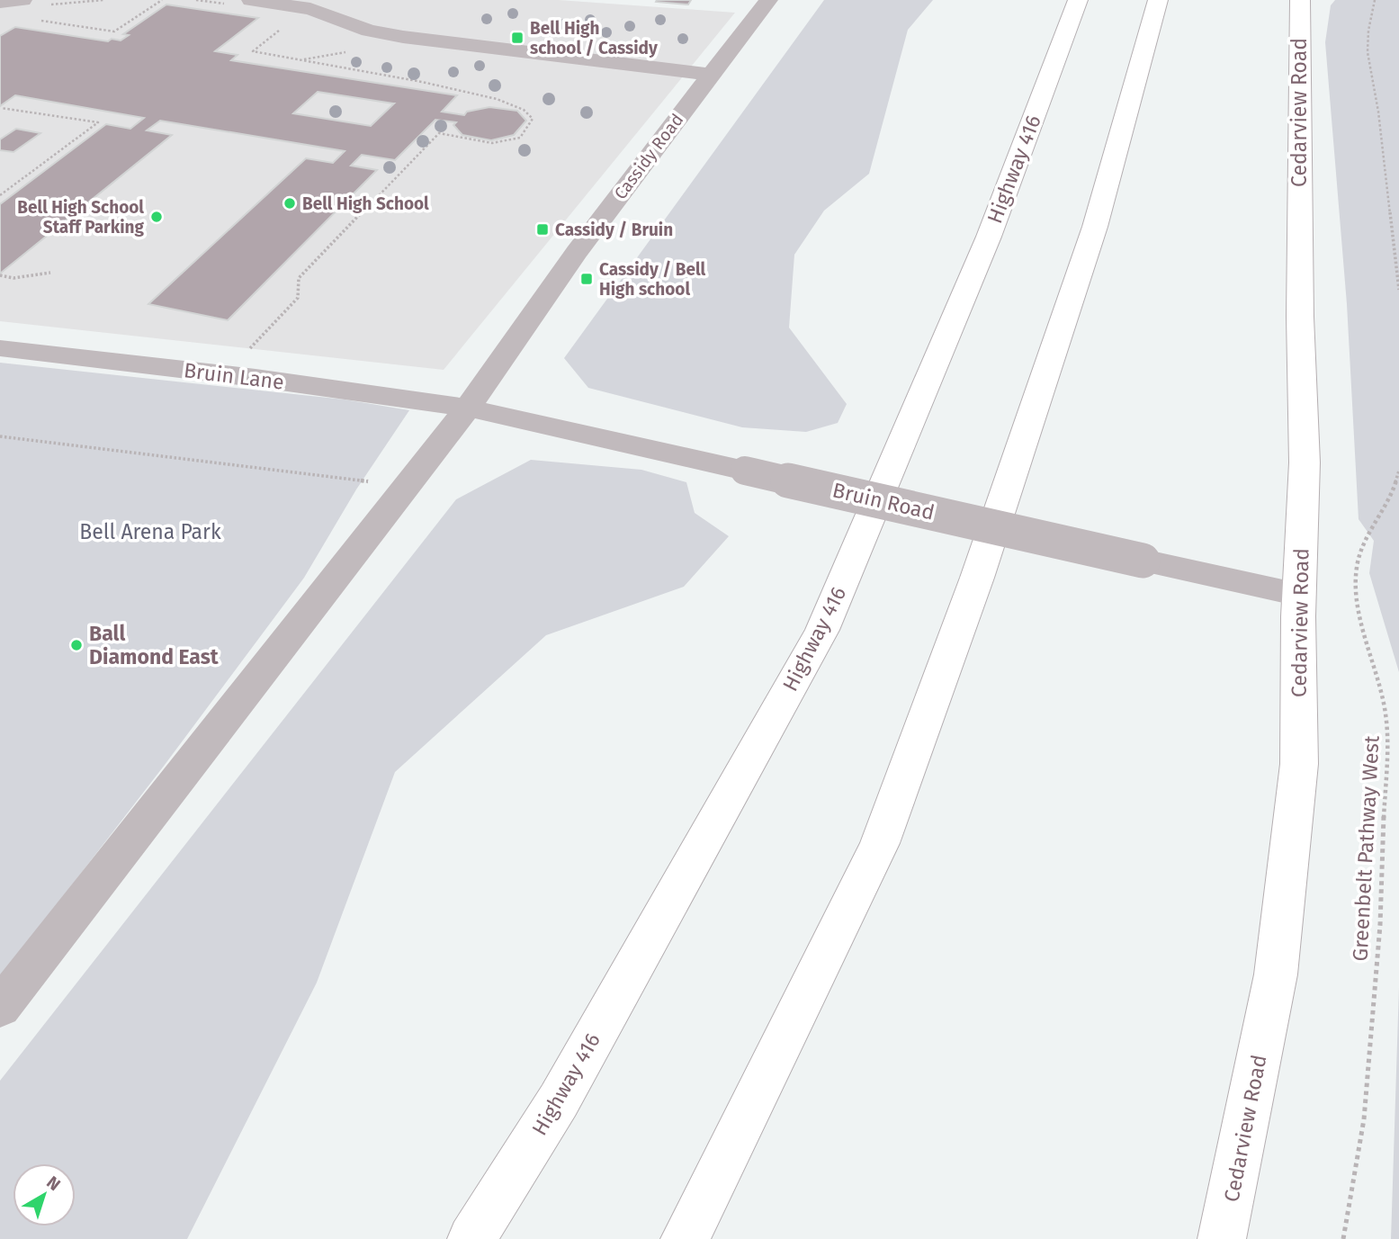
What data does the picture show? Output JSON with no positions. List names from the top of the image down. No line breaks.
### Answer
{"streets":{"main road":["Cedarview Road","Highway 416"],"street":["Cassidy Road","Bruin Lane","Bruin Road"],"path":["Greenbelt Pathway West"]},"crossings":[["Cedarview Road","Bruin Road"],["Cassidy Road","Bruin Lane"],["Cassidy Road","Bruin Road"],["Bruin Lane","Bruin Road"]],"parks":["Bell Arena Park"],"places":{"transit":["Bell High school / Cassidy","Cassidy / Bruin","Cassidy / Bell High school"],"other":["Bell High School","Bell High School Staff Parking","Ball Diamond East"]},"north":"top right"}
